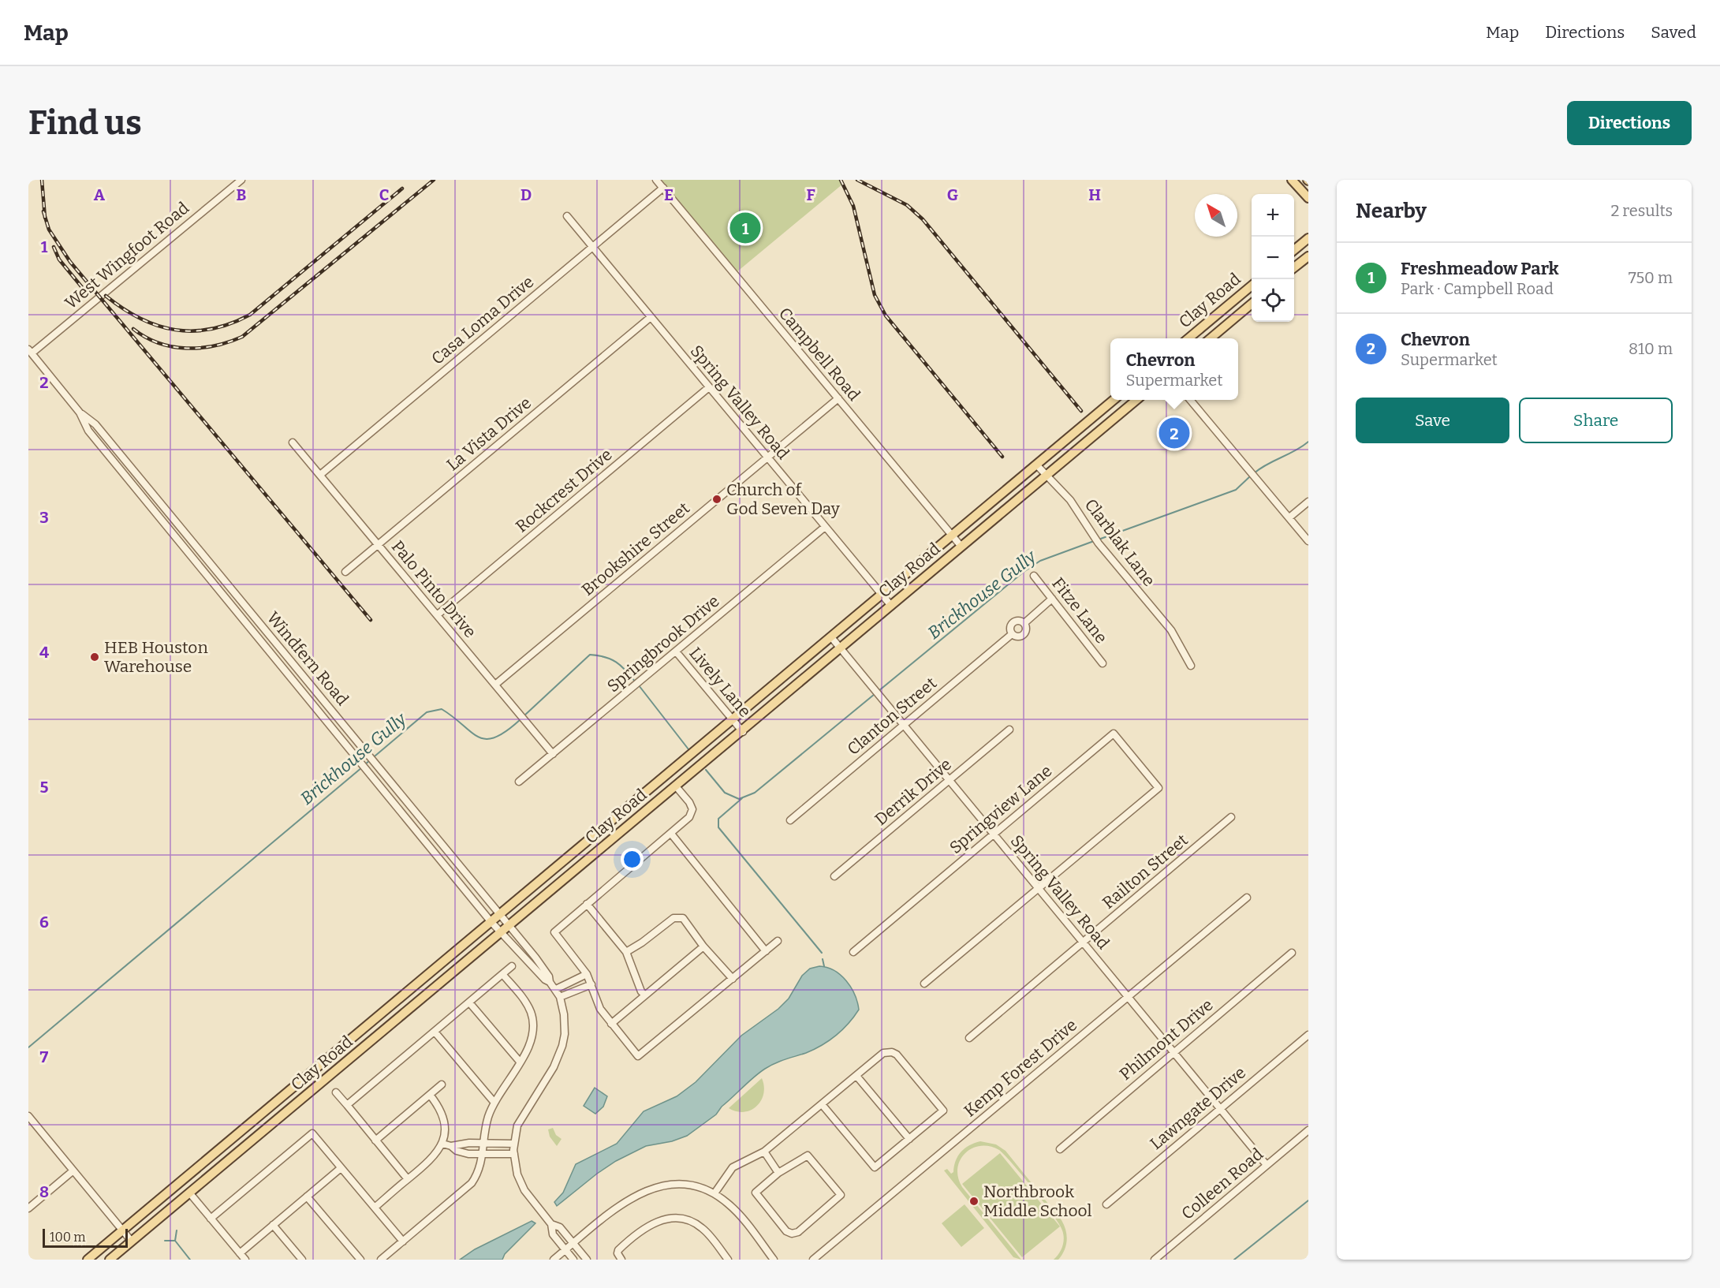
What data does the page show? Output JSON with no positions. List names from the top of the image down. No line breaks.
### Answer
{"streets":{"main road":["Clay Road"],"street":["West Wingfoot Road","Casa Loma Drive","Campbell Road","Spring Valley Road","La Vista Drive","Rockcrest Drive","Clarblak Lane","Brookshire Street","Palo Pinto Drive","Fitze Lane","Springbrook Drive","Windfern Road","Lively Lane","Clanton Street","Derrik Drive","Springview Lane","Railton Street","Philmont Drive","Kemp Forest Drive","Lawngate Drive","Colleen Road"]},"crossings":[["West Wingfoot Road","Windfern Road"],["Clay Road","Campbell Road"],["Clay Road","Spring Valley Road"],["Clay Road","Clarblak Lane"],["Clay Road","Windfern Road"],["Clay Road","Lively Lane"],["Casa Loma Drive","Campbell Road"],["Casa Loma Drive","Spring Valley Road"],["Casa Loma Drive","Palo Pinto Drive"],["Campbell Road","Brookshire Street"],["Spring Valley Road","La Vista Drive"],["Spring Valley Road","Rockcrest Drive"],["Spring Valley Road","Brookshire Street"],["Spring Valley Road","Springbrook Drive"],["Spring Valley Road","Clanton Street"],["Spring Valley Road","Derrik Drive"],["Spring Valley Road","Springview Lane"],["Spring Valley Road","Railton Street"],["Spring Valley Road","Philmont Drive"],["Spring Valley Road","Kemp Forest Drive"],["Spring Valley Road","Lawngate Drive"],["Spring Valley Road","Colleen Road"],["La Vista Drive","Palo Pinto Drive"],["Rockcrest Drive","Palo Pinto Drive"],["Brookshire Street","Palo Pinto Drive"],["Palo Pinto Drive","Springbrook Drive"],["Fitze Lane","Clanton Street"],["Springbrook Drive","Lively Lane"]],"water":["Brickhouse Gully"],"places":["Church of God Seven Day","HEB Houston Warehouse","Northbrook Middle School"],"scale_bar":"100 m","north":"top left","page":{"header":"Map","nav":["Map","Directions","Saved"],"buttons":["Directions",["Save","Share"]],"title":"Find us","heading":["Nearby","2 results"],"map_buttons":["+","−"],"pins":["1","2"],"list":[{"mark":"1","name":"Freshmeadow Park","note":"Park · Campbell Road","value":"750 m"},{"mark":"2","name":"Chevron","note":"Supermarket","value":"810 m"}],"popup":["Chevron","Supermarket"],"scale":"100 m"},"grid":{"columns":["A","B","C","D","E","F","G","H"],"rows":["1","2","3","4","5","6","7","8"]}}
